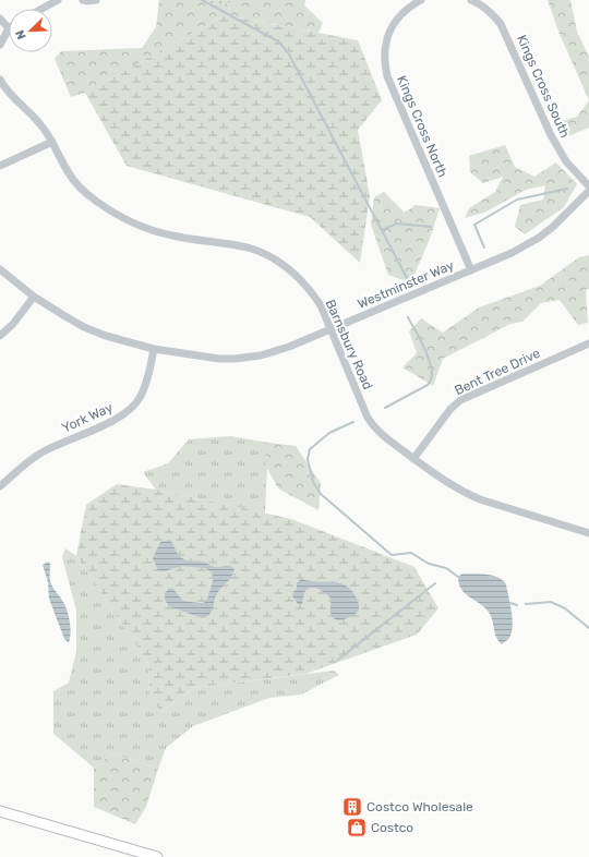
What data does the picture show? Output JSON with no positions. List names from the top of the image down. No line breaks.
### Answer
{"streets":{"street":["Kings Cross South","Kings Cross North","Westminster Way","Barnsbury Road","Bent Tree Drive","York Way"]},"crossings":[["Kings Cross North","Westminster Way"],["Westminster Way","Barnsbury Road"],["Westminster Way","York Way"],["Barnsbury Road","Bent Tree Drive"]],"places":{"building":["Costco Wholesale"],"shop":["Costco"]},"north":"bottom left"}
